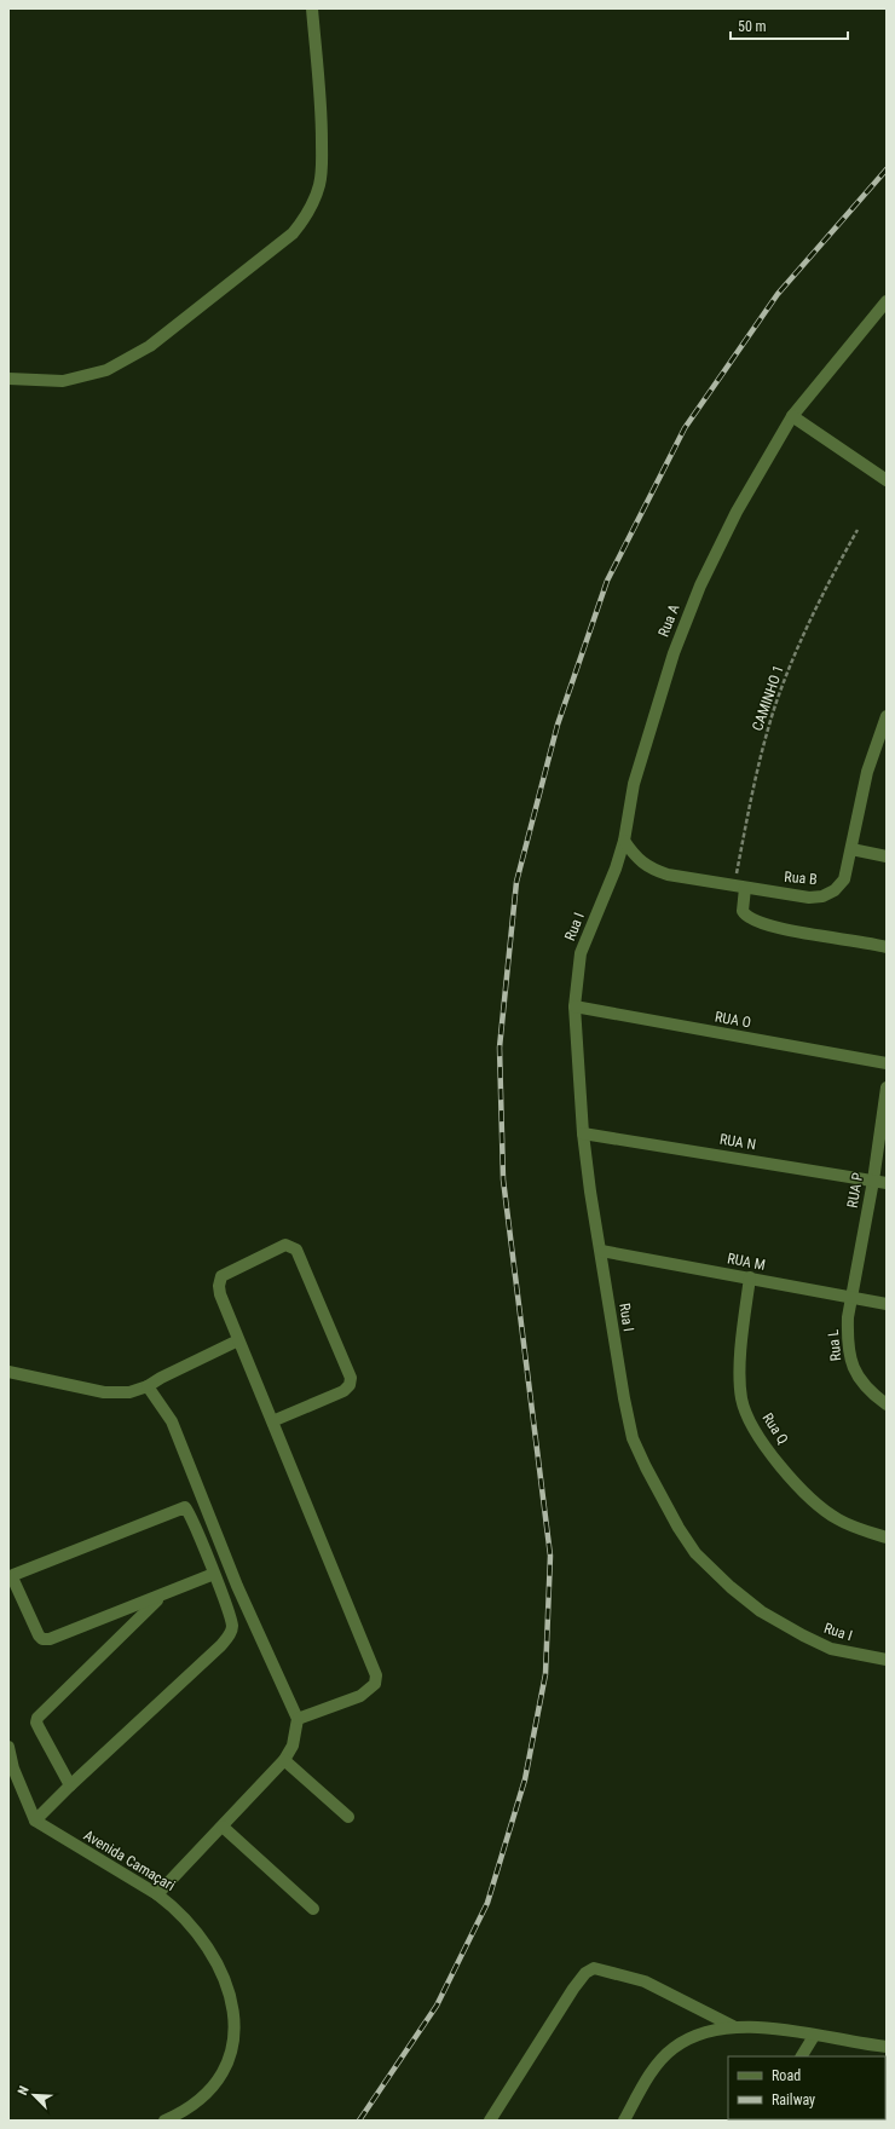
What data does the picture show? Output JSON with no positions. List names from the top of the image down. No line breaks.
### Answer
{"streets":{"street":["Rua A","Rua B","Rua I","RUA O","RUA N","RUA P","RUA M","Rua L","Rua Q","Avenida Camaçari"],"path":["CAMINHO 1"]},"crossings":[["Rua A","Rua B"],["Rua A","Rua I"],["CAMINHO 1","Rua B"],["Rua I","RUA O"],["Rua I","RUA N"],["Rua I","RUA M"],["RUA N","RUA P"],["RUA P","RUA M"],["RUA P","Rua L"],["RUA M","Rua L"],["RUA M","Rua Q"]],"legend":["Road","Railway"],"scale_bar":"50 m","north":"top left"}
